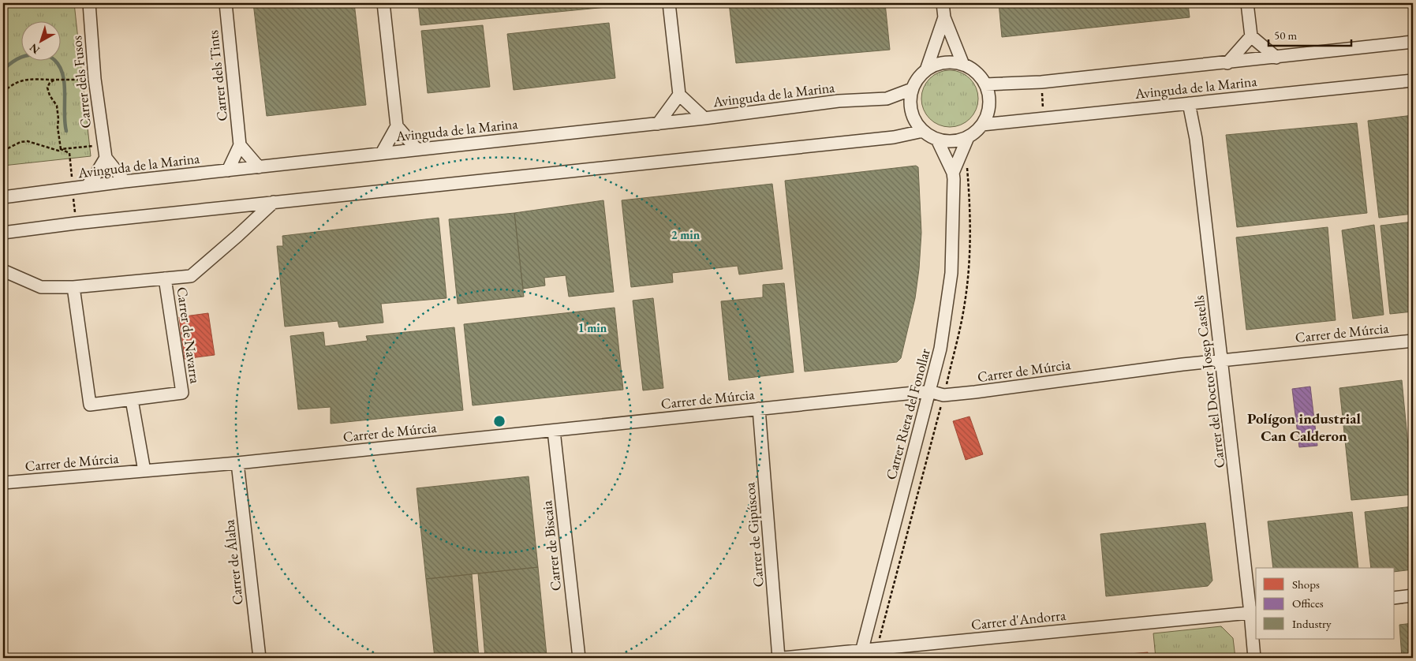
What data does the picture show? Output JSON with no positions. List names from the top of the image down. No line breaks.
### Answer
{"streets":{"street":["Carrer dels Tints","Carrer dels Fusos","Avinguda de la Marina","Carrer de Múrcia","Carrer de Navarra","Carrer del Doctor Josep Castells","Carrer Riera del Fonollar","Carrer de Gipúscoa","Carrer de Biscaia","Carrer de Álaba","Carrer d'Andorra"]},"crossings":[["Carrer dels Fusos","Avinguda de la Marina"],["Avinguda de la Marina","Carrer del Doctor Josep Castells"],["Carrer de Múrcia","Carrer del Doctor Josep Castells"],["Carrer de Múrcia","Carrer Riera del Fonollar"],["Carrer de Múrcia","Carrer de Gipúscoa"],["Carrer de Múrcia","Carrer de Biscaia"],["Carrer de Múrcia","Carrer de Álaba"],["Carrer del Doctor Josep Castells","Carrer d'Andorra"],["Carrer Riera del Fonollar","Carrer d'Andorra"]],"districts":["Polígon industrial Can Calderon"],"legend":["Shops","Offices","Industry"],"scale_bar":"50 m","north":"bottom left","rings":["2 min","1 min"]}
